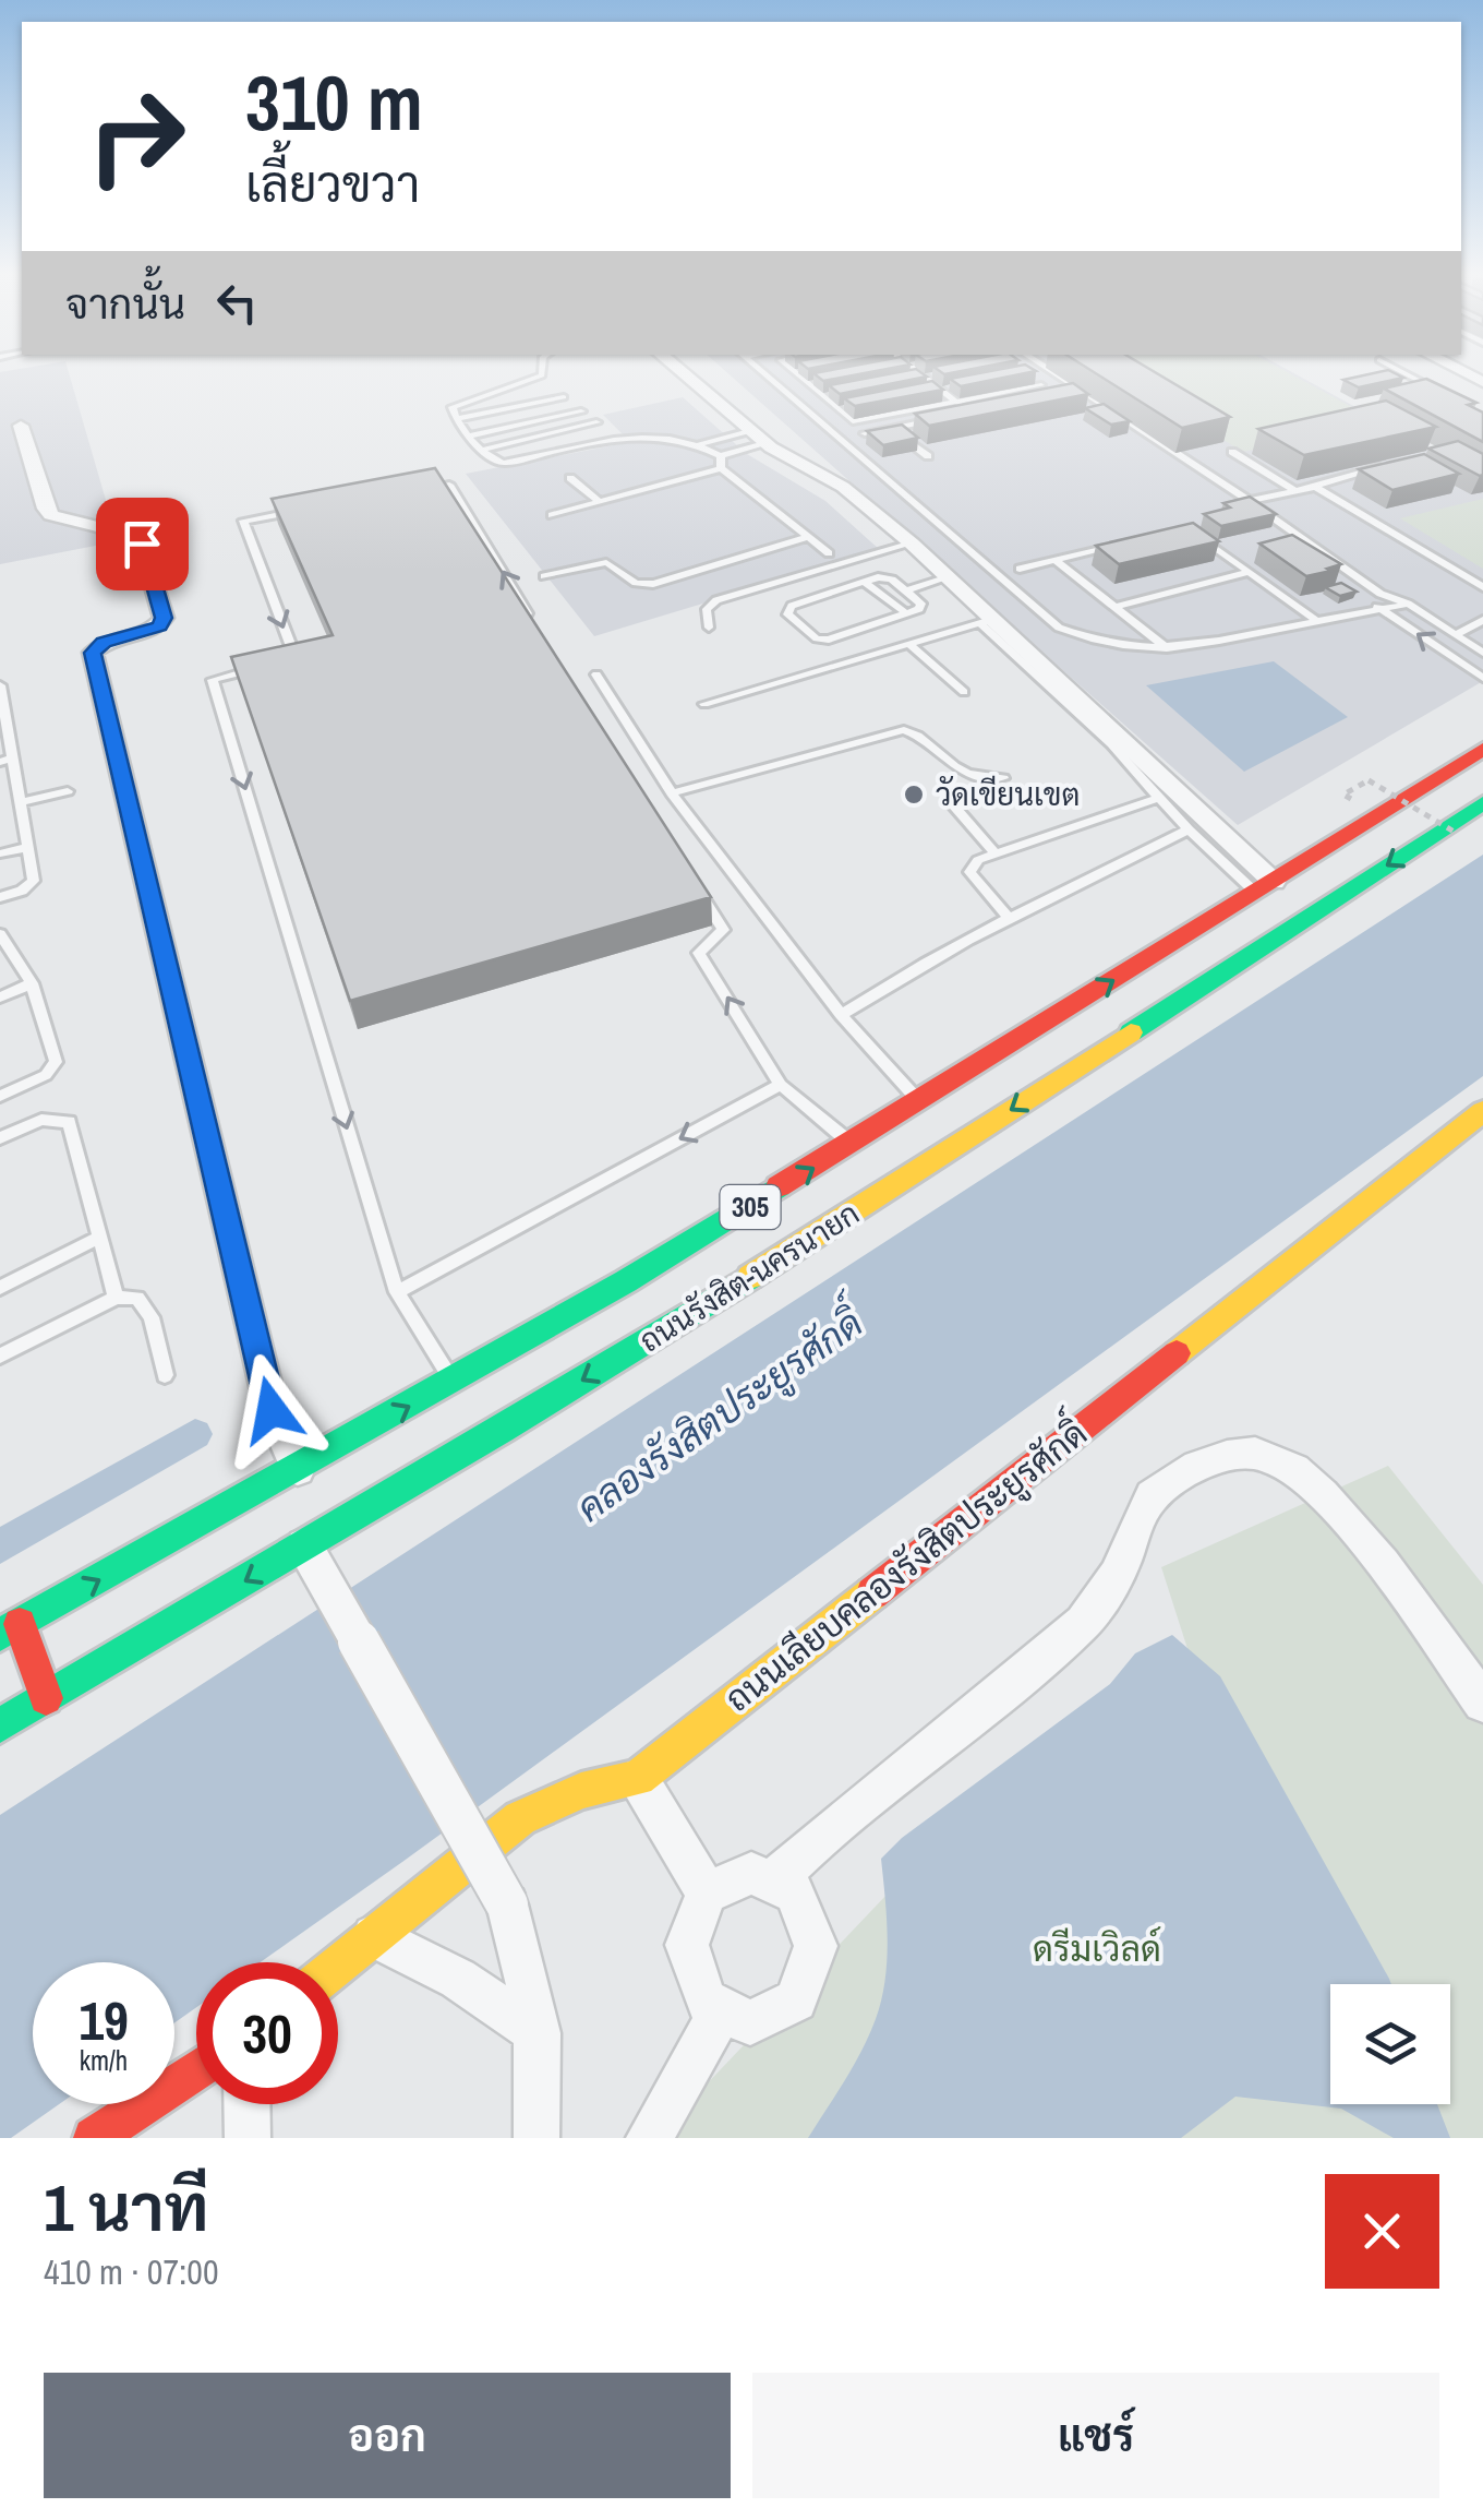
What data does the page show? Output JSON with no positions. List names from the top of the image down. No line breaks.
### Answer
{"streets":{"main road":["305","ถนนรังสิต-นครนายก","ถนนเลียบคลองรังสิตประยูรศักดิ์"]},"water":["คลองรังสิตประยูรศักดิ์"],"parks":["ดรีมเวิลด์"],"places":["วัดเขียนเขต"],"page":{"turn":["310 m","เลี้ยวขวา"],"then":"จากนั้น","speed":"19 km/h","limit":"30","heading":["1 นาที","410 m · 07:00"],"buttons":["ออก","แชร์"]}}
